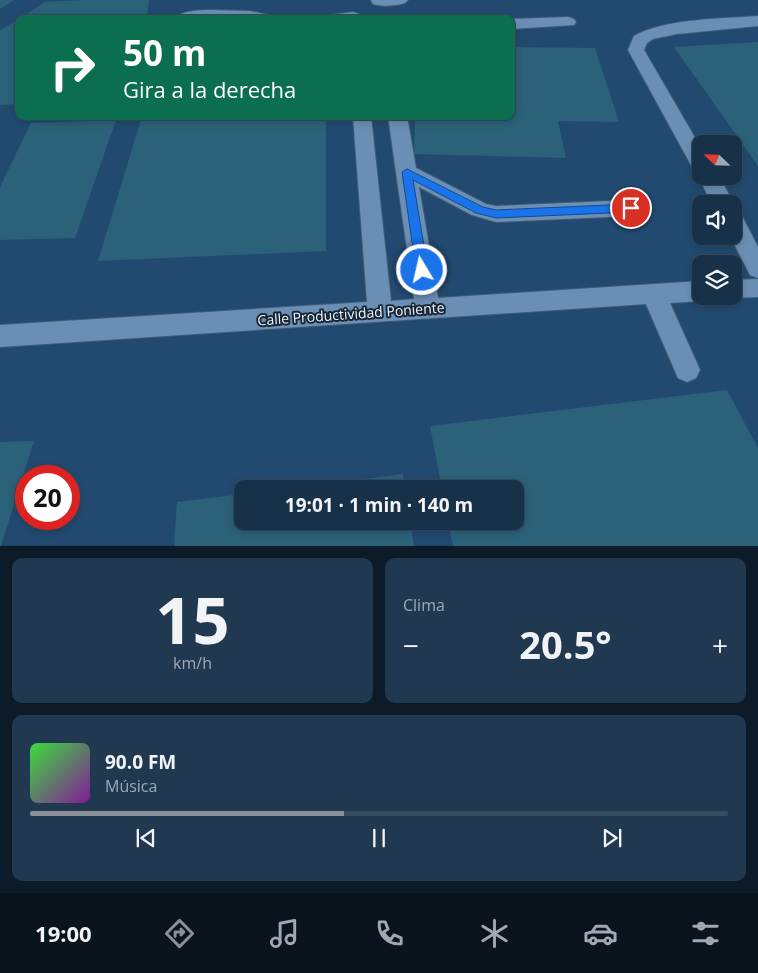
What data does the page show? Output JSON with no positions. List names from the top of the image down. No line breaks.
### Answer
{"streets":{"street":["Calle Productividad Poniente"]},"north":"top left","page":{"turn":["50 m","Gira a la derecha"],"limit":"20","trip":"19:01 · 1 min · 140 m","tile":[["15","km/h"],"Clima"],"heat":["−","20.5°","+"],"song":["90.0 FM","Música"],"tabs":"19:00"}}
